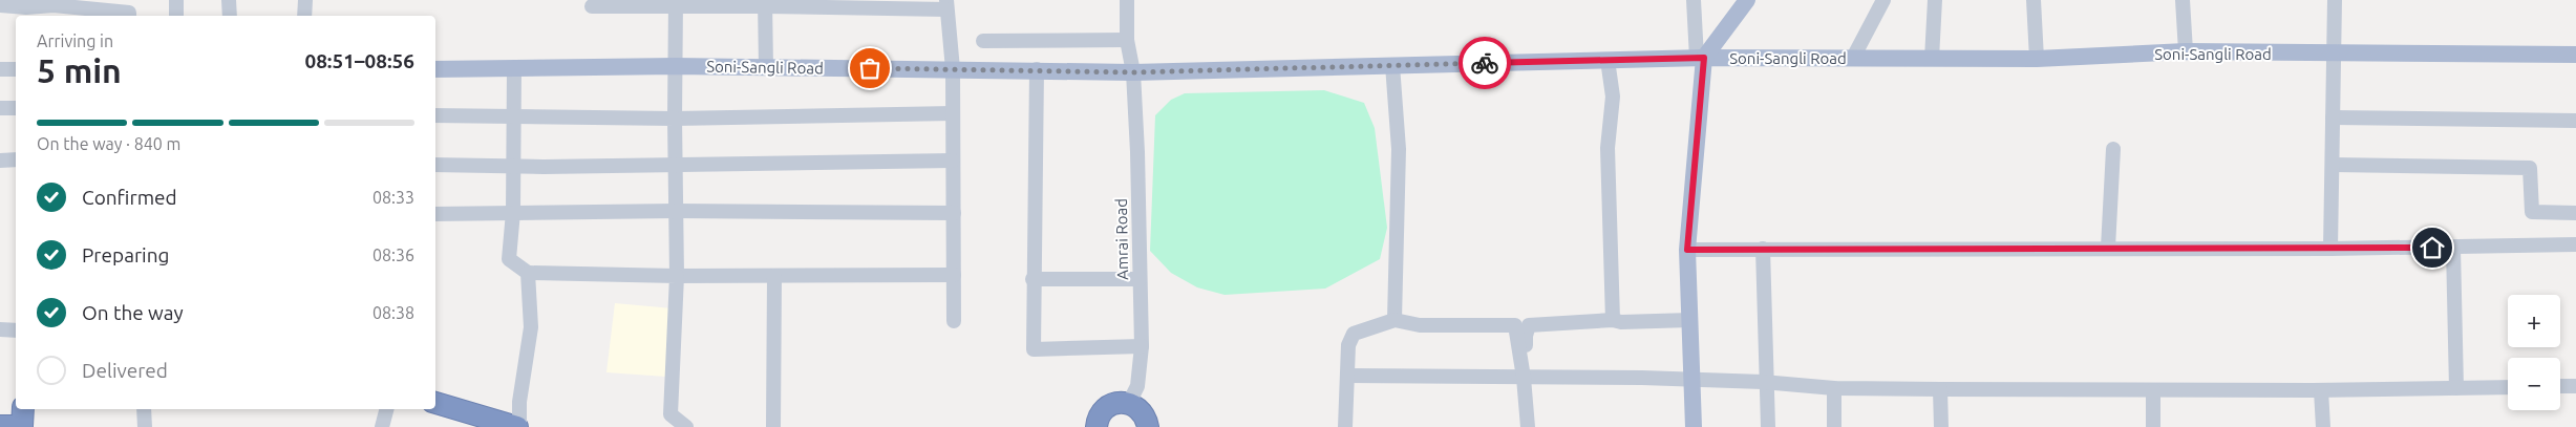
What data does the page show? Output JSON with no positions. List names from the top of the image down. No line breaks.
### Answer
{"streets":{"main road":["Soni-Sangli Road"],"street":["Amrai Road"]},"crossings":[["Soni-Sangli Road","Amrai Road"]],"page":{"heading":["5 min","Arriving in","08:51–08:56"],"bar":"On the way · 840 m","list":[["Confirmed","08:33"],["Preparing","08:36"],["On the way","08:38"],"Delivered"],"map_buttons":["+","−"]}}
